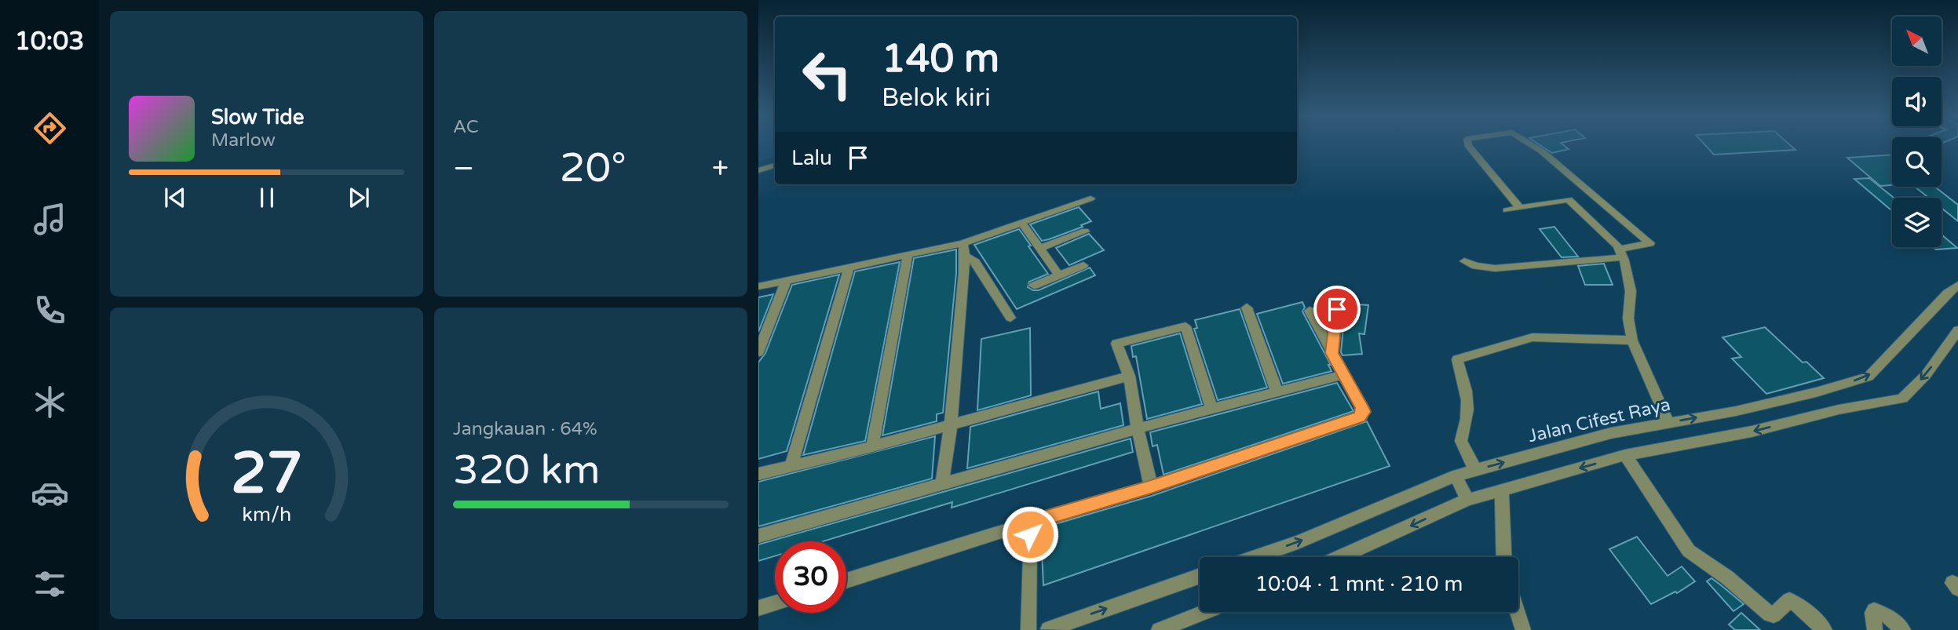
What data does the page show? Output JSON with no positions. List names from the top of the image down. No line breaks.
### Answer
{"streets":{"street":["Jalan Cifest Raya"]},"north":"top left","page":{"tabs":"10:03","tile":["AC",["Jangkauan · 64%","320 km"]],"turn":["140 m","Belok kiri"],"song":["Slow Tide","Marlow"],"then":"Lalu","heat":["−","20°","+"],"limit":"30","trip":"10:04 · 1 mnt · 210 m","gauge":["27","km/h"]}}
